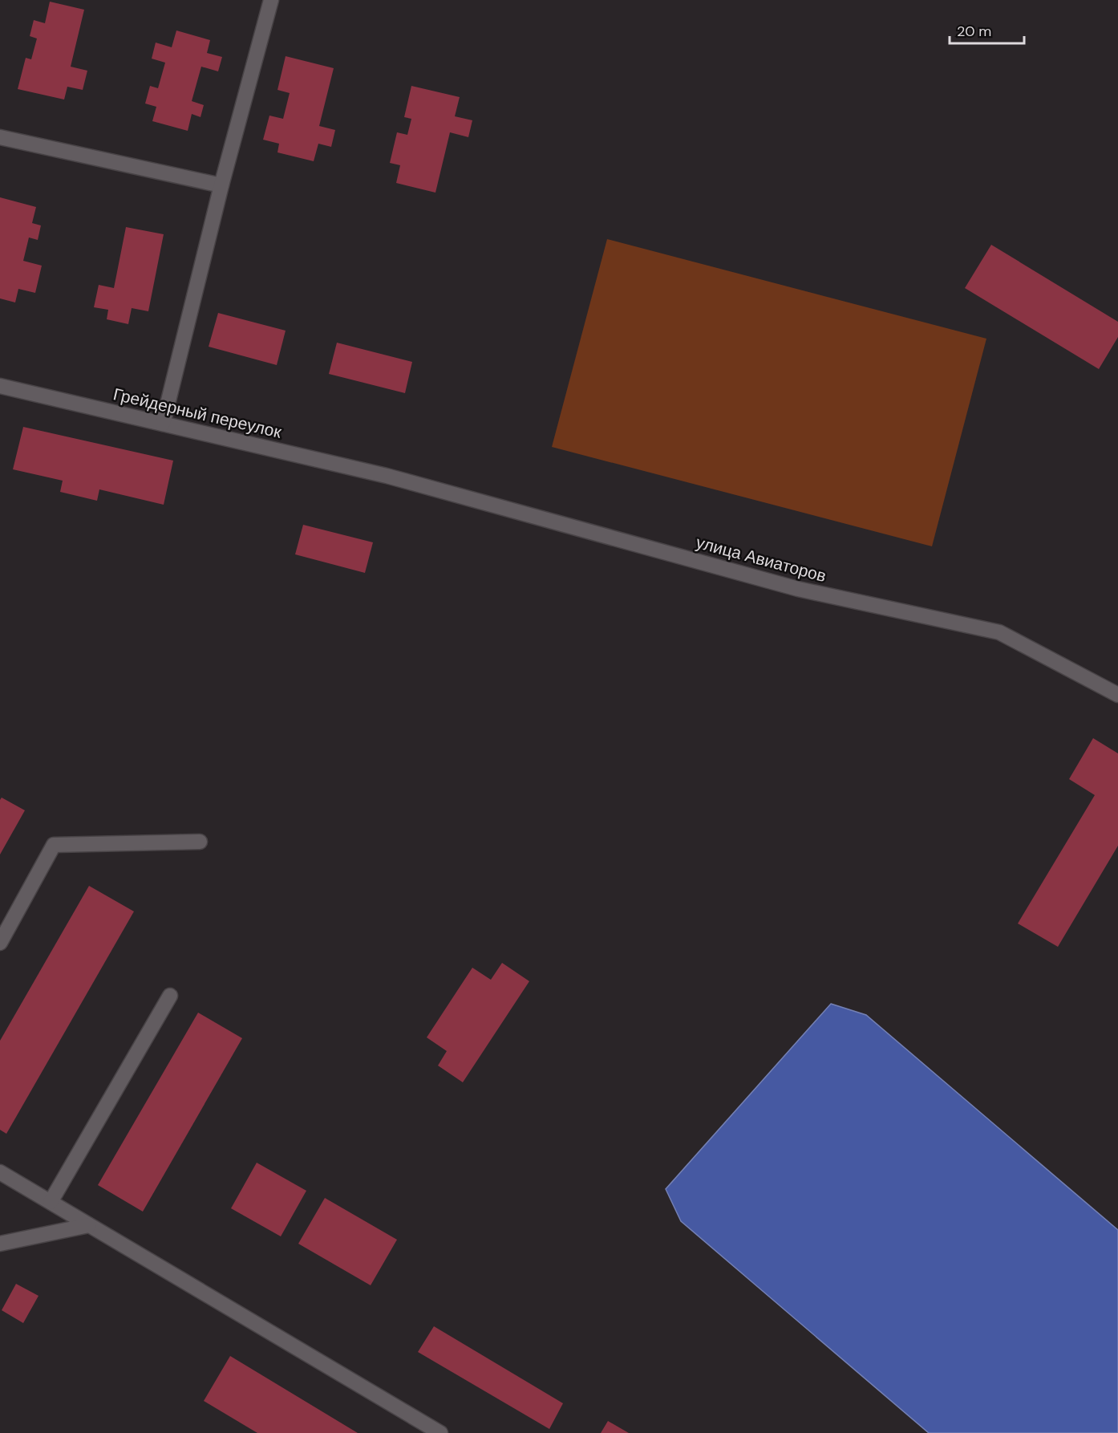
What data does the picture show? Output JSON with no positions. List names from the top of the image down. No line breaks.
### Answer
{"streets":{"street":["Грейдерный переулок","улица Авиаторов"]},"crossings":[["Грейдерный переулок","улица Авиаторов"]],"scale_bar":"20 m"}
